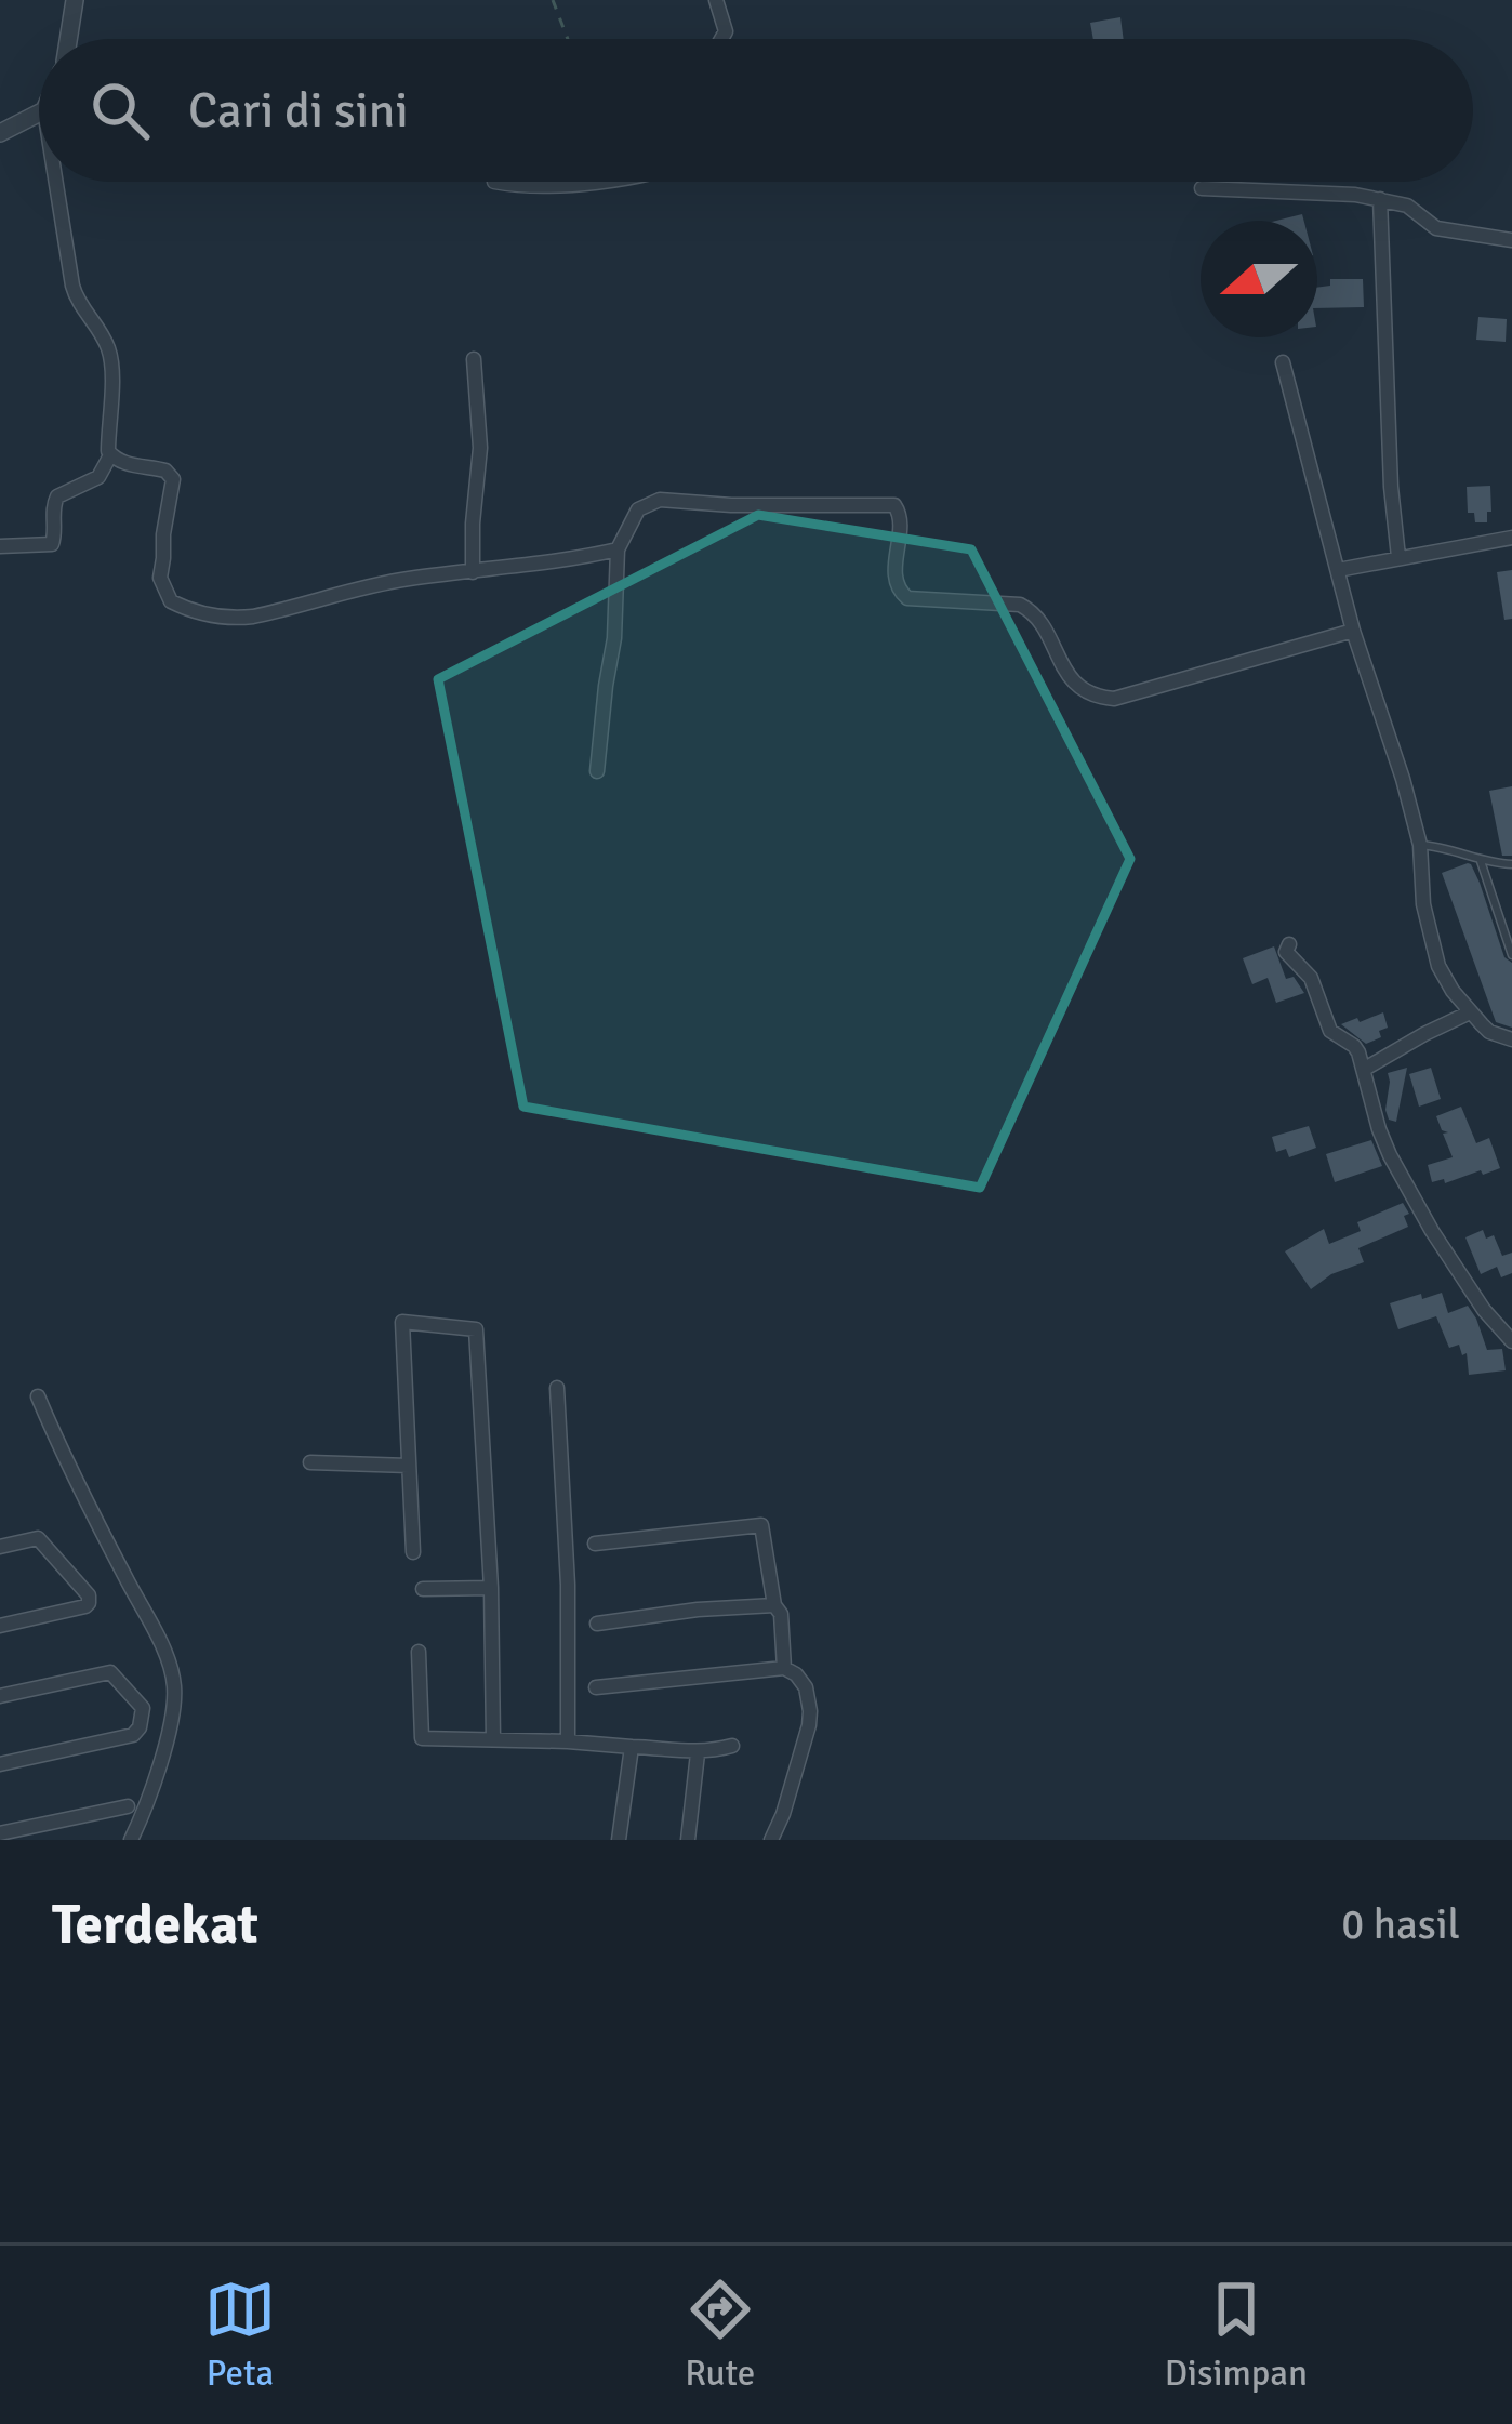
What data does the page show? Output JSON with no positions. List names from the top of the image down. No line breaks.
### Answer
{"north":"left","page":{"search":"Cari di sini","heading":["Terdekat","0 hasil"],"nav":["Peta","Rute","Disimpan"]}}
